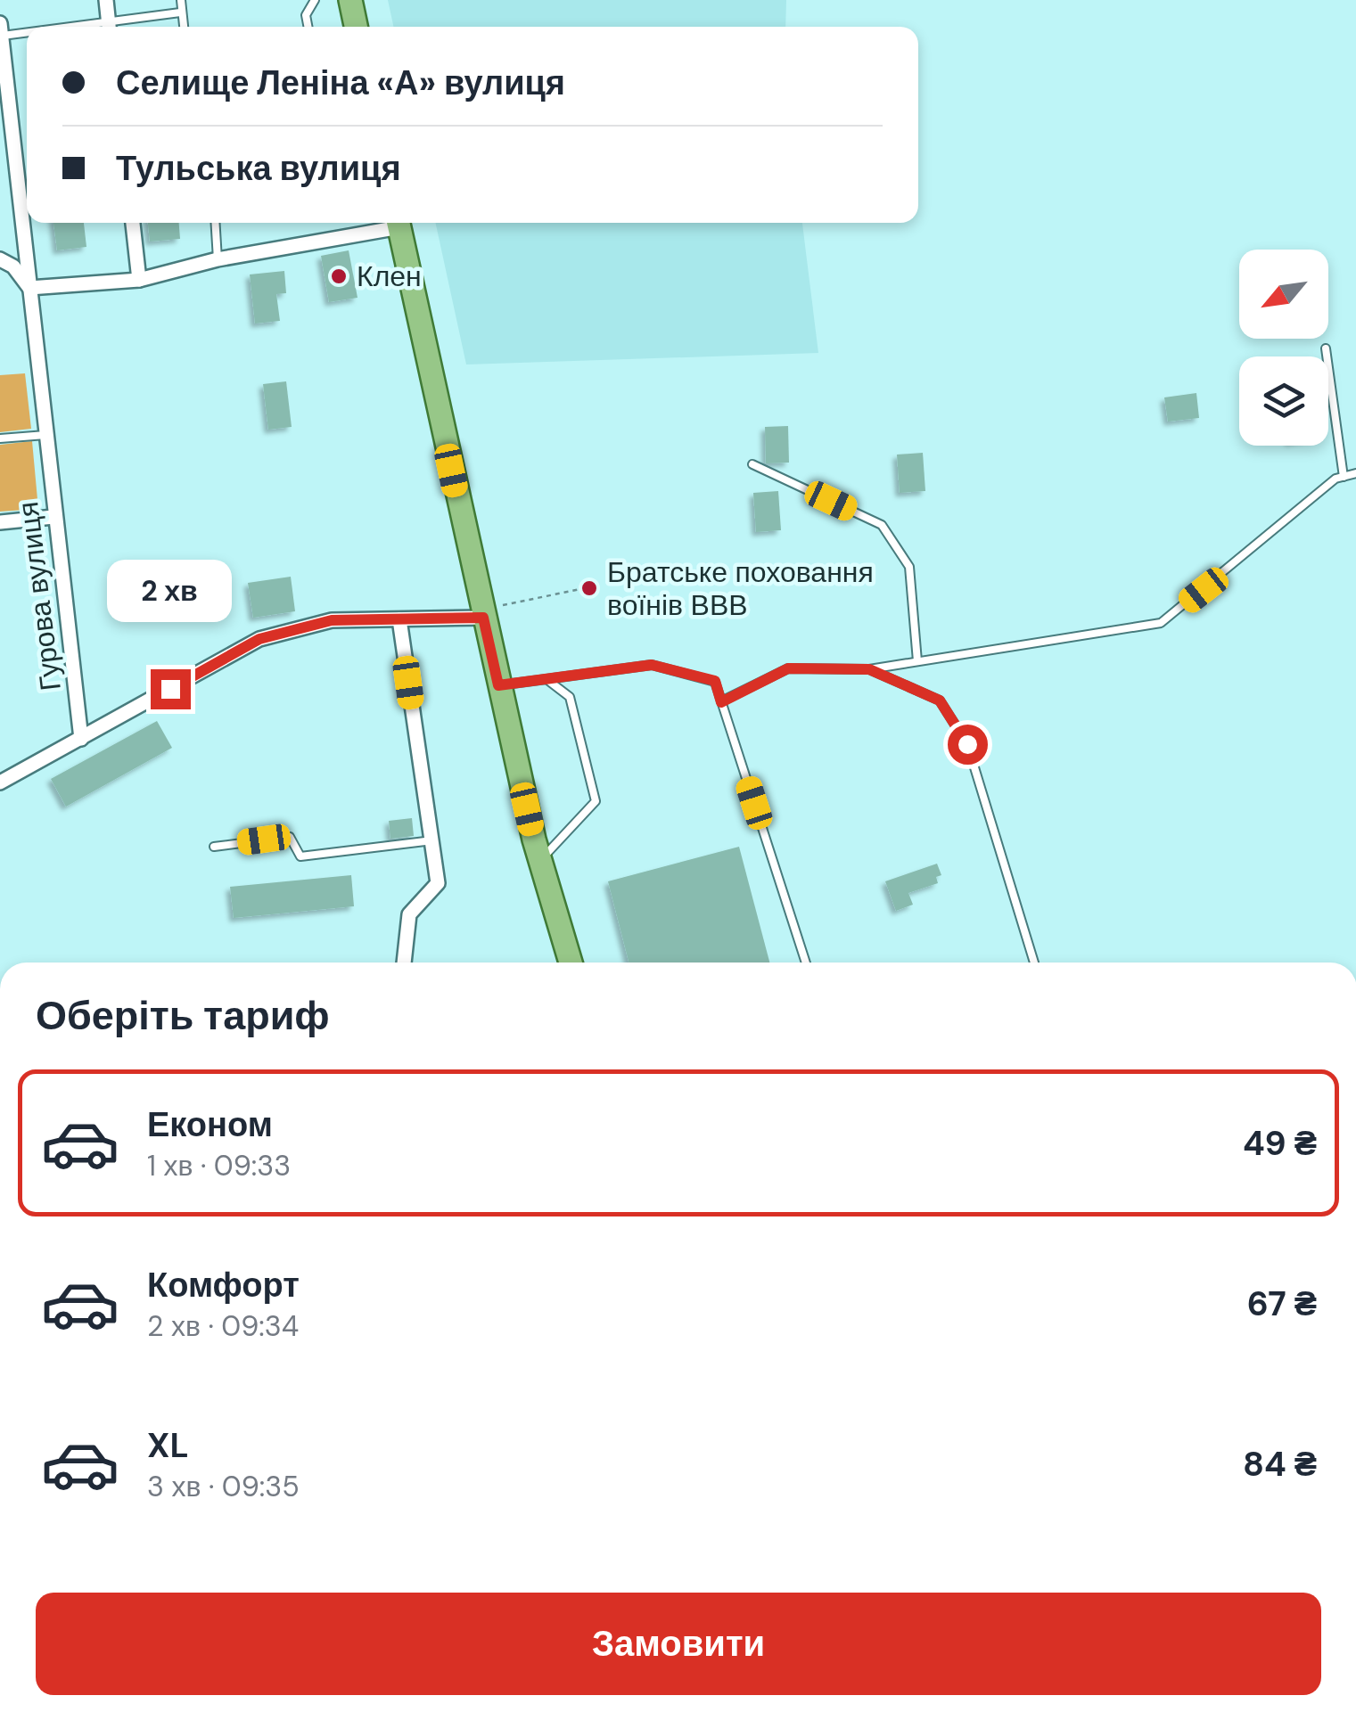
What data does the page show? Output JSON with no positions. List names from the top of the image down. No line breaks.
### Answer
{"streets":{"street":["Гурова вулиця"]},"places":["Клен","Братське поховання воїнів ВВВ"],"north":"bottom left","page":{"banner":["Селище Леніна «А» вулиця","Тульська вулиця"],"bubble":"2 хв","heading":"Оберіть тариф","list":[{"name":"Економ","note":"1 хв · 09:33","value":"49 ₴"},{"name":"Комфорт","note":"2 хв · 09:34","value":"67 ₴"},{"name":"XL","note":"3 хв · 09:35","value":"84 ₴"}],"buttons":"Замовити"}}
